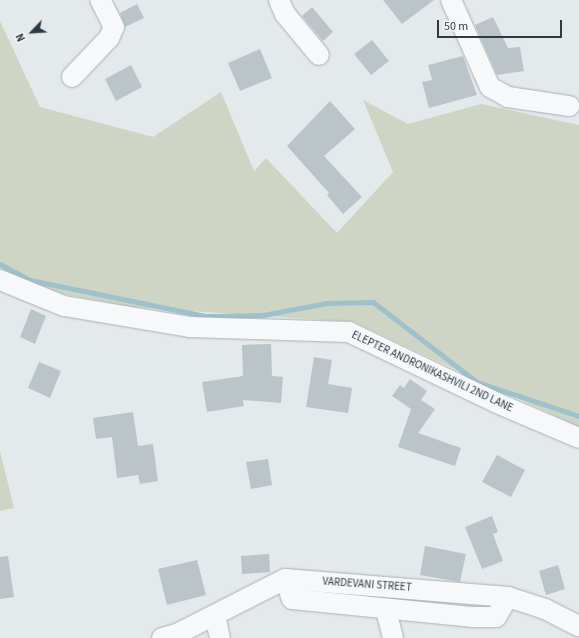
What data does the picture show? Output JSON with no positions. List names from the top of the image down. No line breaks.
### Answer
{"streets":{"street":["ELEPTER ANDRONIKASHVILI 2ND LANE","VARDEVANI STREET"]},"scale_bar":"50 m","north":"bottom left"}
